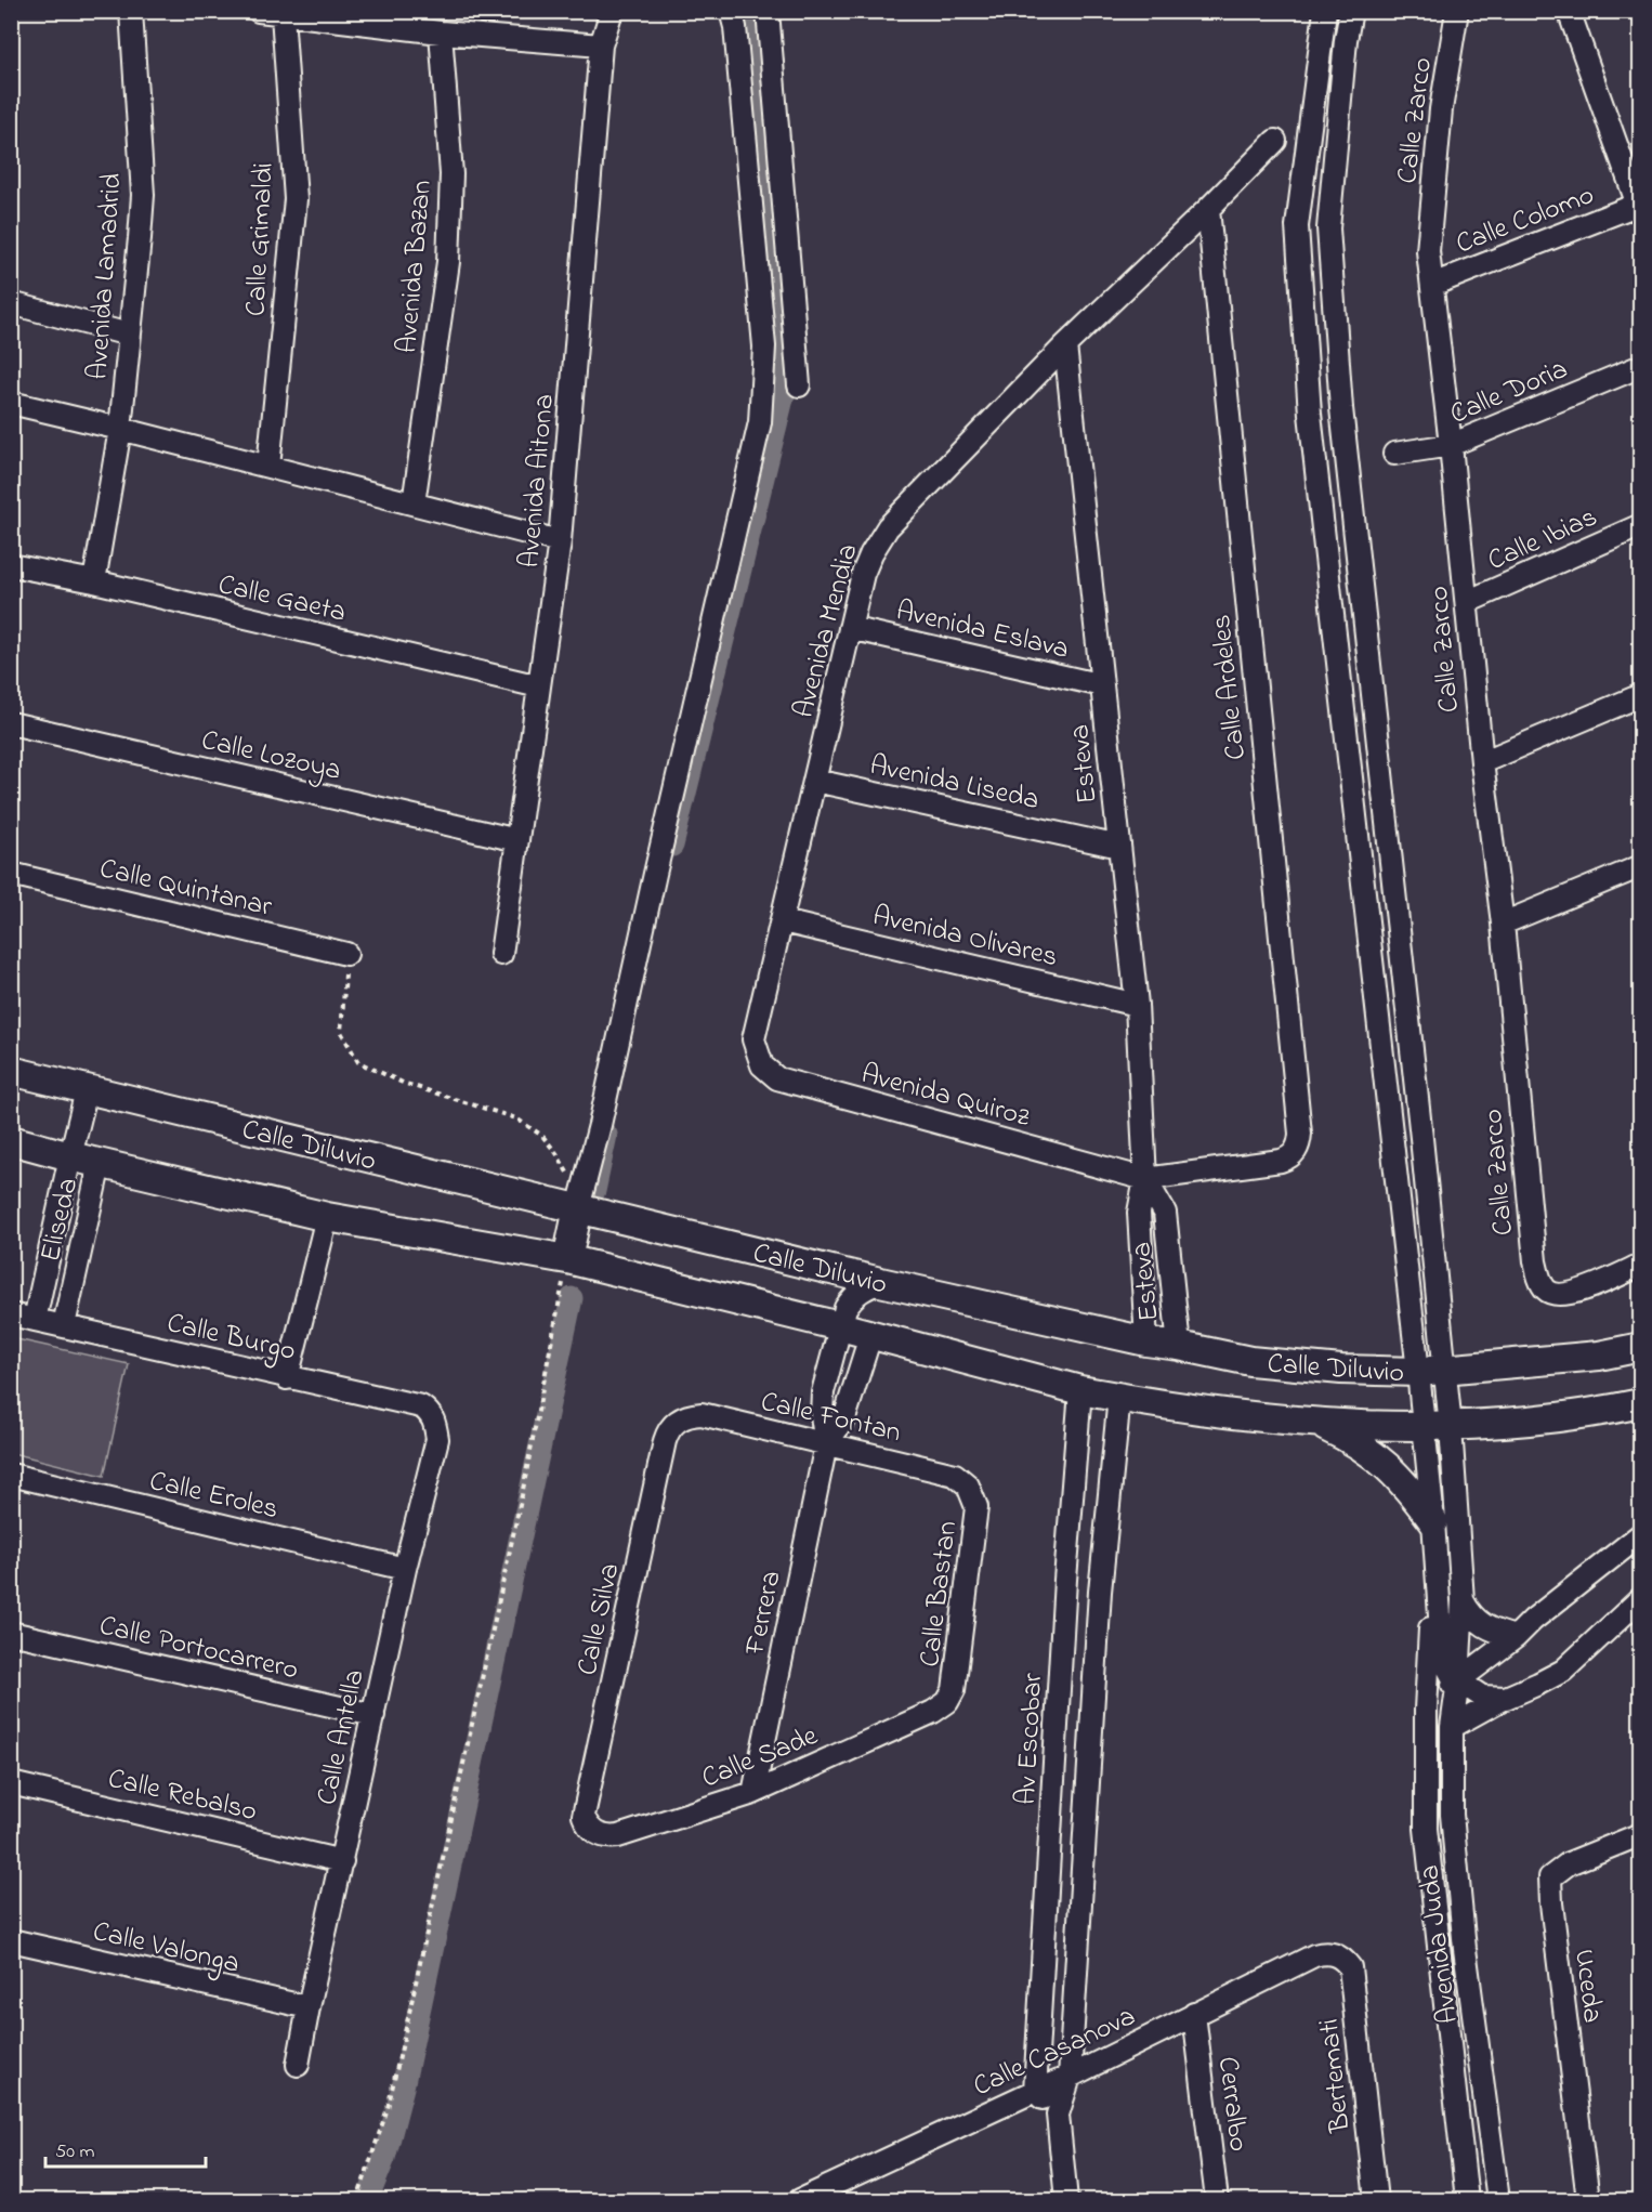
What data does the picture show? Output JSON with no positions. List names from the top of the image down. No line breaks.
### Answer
{"streets":{"street":["Calle Zarco","Calle Colomo","Calle Grimaldi","Avenida Bazan","Avenida Lamadrid","Calle Doria","Avenida Aitona","Calle Ibias","Calle Gaeta","Avenida Eslava","Avenida Mendia","Calle Ardeles","Calle Lozoya","Esteva","Avenida Liseda","Calle Quintanar","Avenida Olivares","Avenida Quiroz","Calle Diluvio","Eliseda","Calle Burgo","Calle Fontan","Calle Eroles","Calle Bastan","Ferrera","Calle Silva","Calle Portocarrero","Calle Antella","Av Escobar","Calle Sade","Calle Rebalso","Avenida Juda","Calle Valonga","Uceda","Calle Casanova","Bertemati","Cerralbo"]},"crossings":[["Calle Zarco","Calle Colomo"],["Calle Zarco","Calle Doria"],["Calle Zarco","Calle Ibias"],["Avenida Lamadrid","Calle Gaeta"],["Avenida Aitona","Calle Gaeta"],["Avenida Aitona","Calle Lozoya"],["Avenida Eslava","Avenida Mendia"],["Avenida Eslava","Esteva"],["Avenida Mendia","Calle Ardeles"],["Avenida Mendia","Esteva"],["Avenida Mendia","Avenida Liseda"],["Avenida Mendia","Avenida Olivares"],["Avenida Mendia","Avenida Quiroz"],["Calle Ardeles","Esteva"],["Calle Ardeles","Avenida Quiroz"],["Esteva","Avenida Liseda"],["Esteva","Avenida Olivares"],["Esteva","Avenida Quiroz"],["Esteva","Calle Diluvio"],["Calle Diluvio","Eliseda"],["Calle Diluvio","Ferrera"],["Calle Diluvio","Av Escobar"],["Calle Diluvio","Avenida Juda"],["Eliseda","Calle Burgo"],["Calle Burgo","Calle Antella"],["Calle Fontan","Calle Bastan"],["Calle Fontan","Ferrera"],["Calle Fontan","Calle Silva"],["Calle Eroles","Calle Antella"],["Calle Bastan","Calle Sade"],["Ferrera","Calle Sade"],["Calle Silva","Calle Sade"],["Calle Portocarrero","Calle Antella"],["Calle Antella","Calle Rebalso"],["Calle Antella","Calle Valonga"],["Av Escobar","Calle Casanova"],["Calle Casanova","Bertemati"],["Calle Casanova","Cerralbo"]],"scale_bar":"50 m"}
